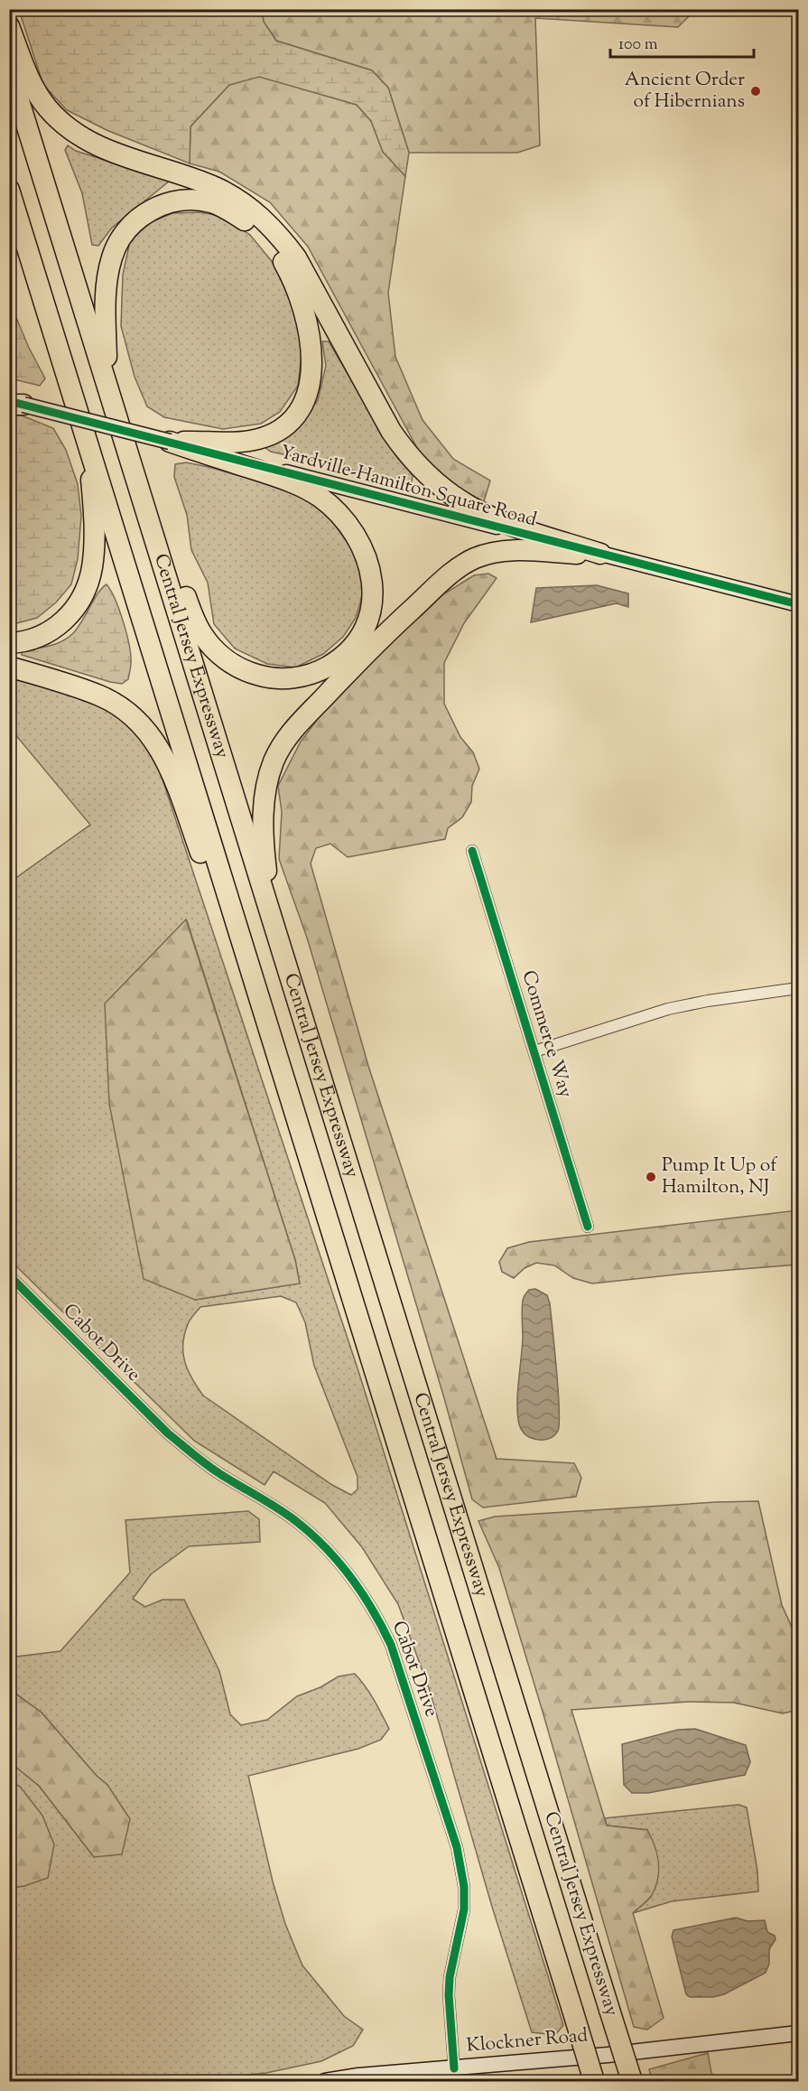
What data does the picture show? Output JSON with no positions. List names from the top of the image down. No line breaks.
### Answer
{"streets":{"highway":["Central Jersey Expressway"],"street":["Yardville-Hamilton Square Road","Commerce Way","Cabot Drive","Klockner Road"]},"crossings":[["Cabot Drive","Klockner Road"]],"places":["Ancient Order of Hibernians","Pump It Up of Hamilton, NJ"],"scale_bar":"100 m"}
